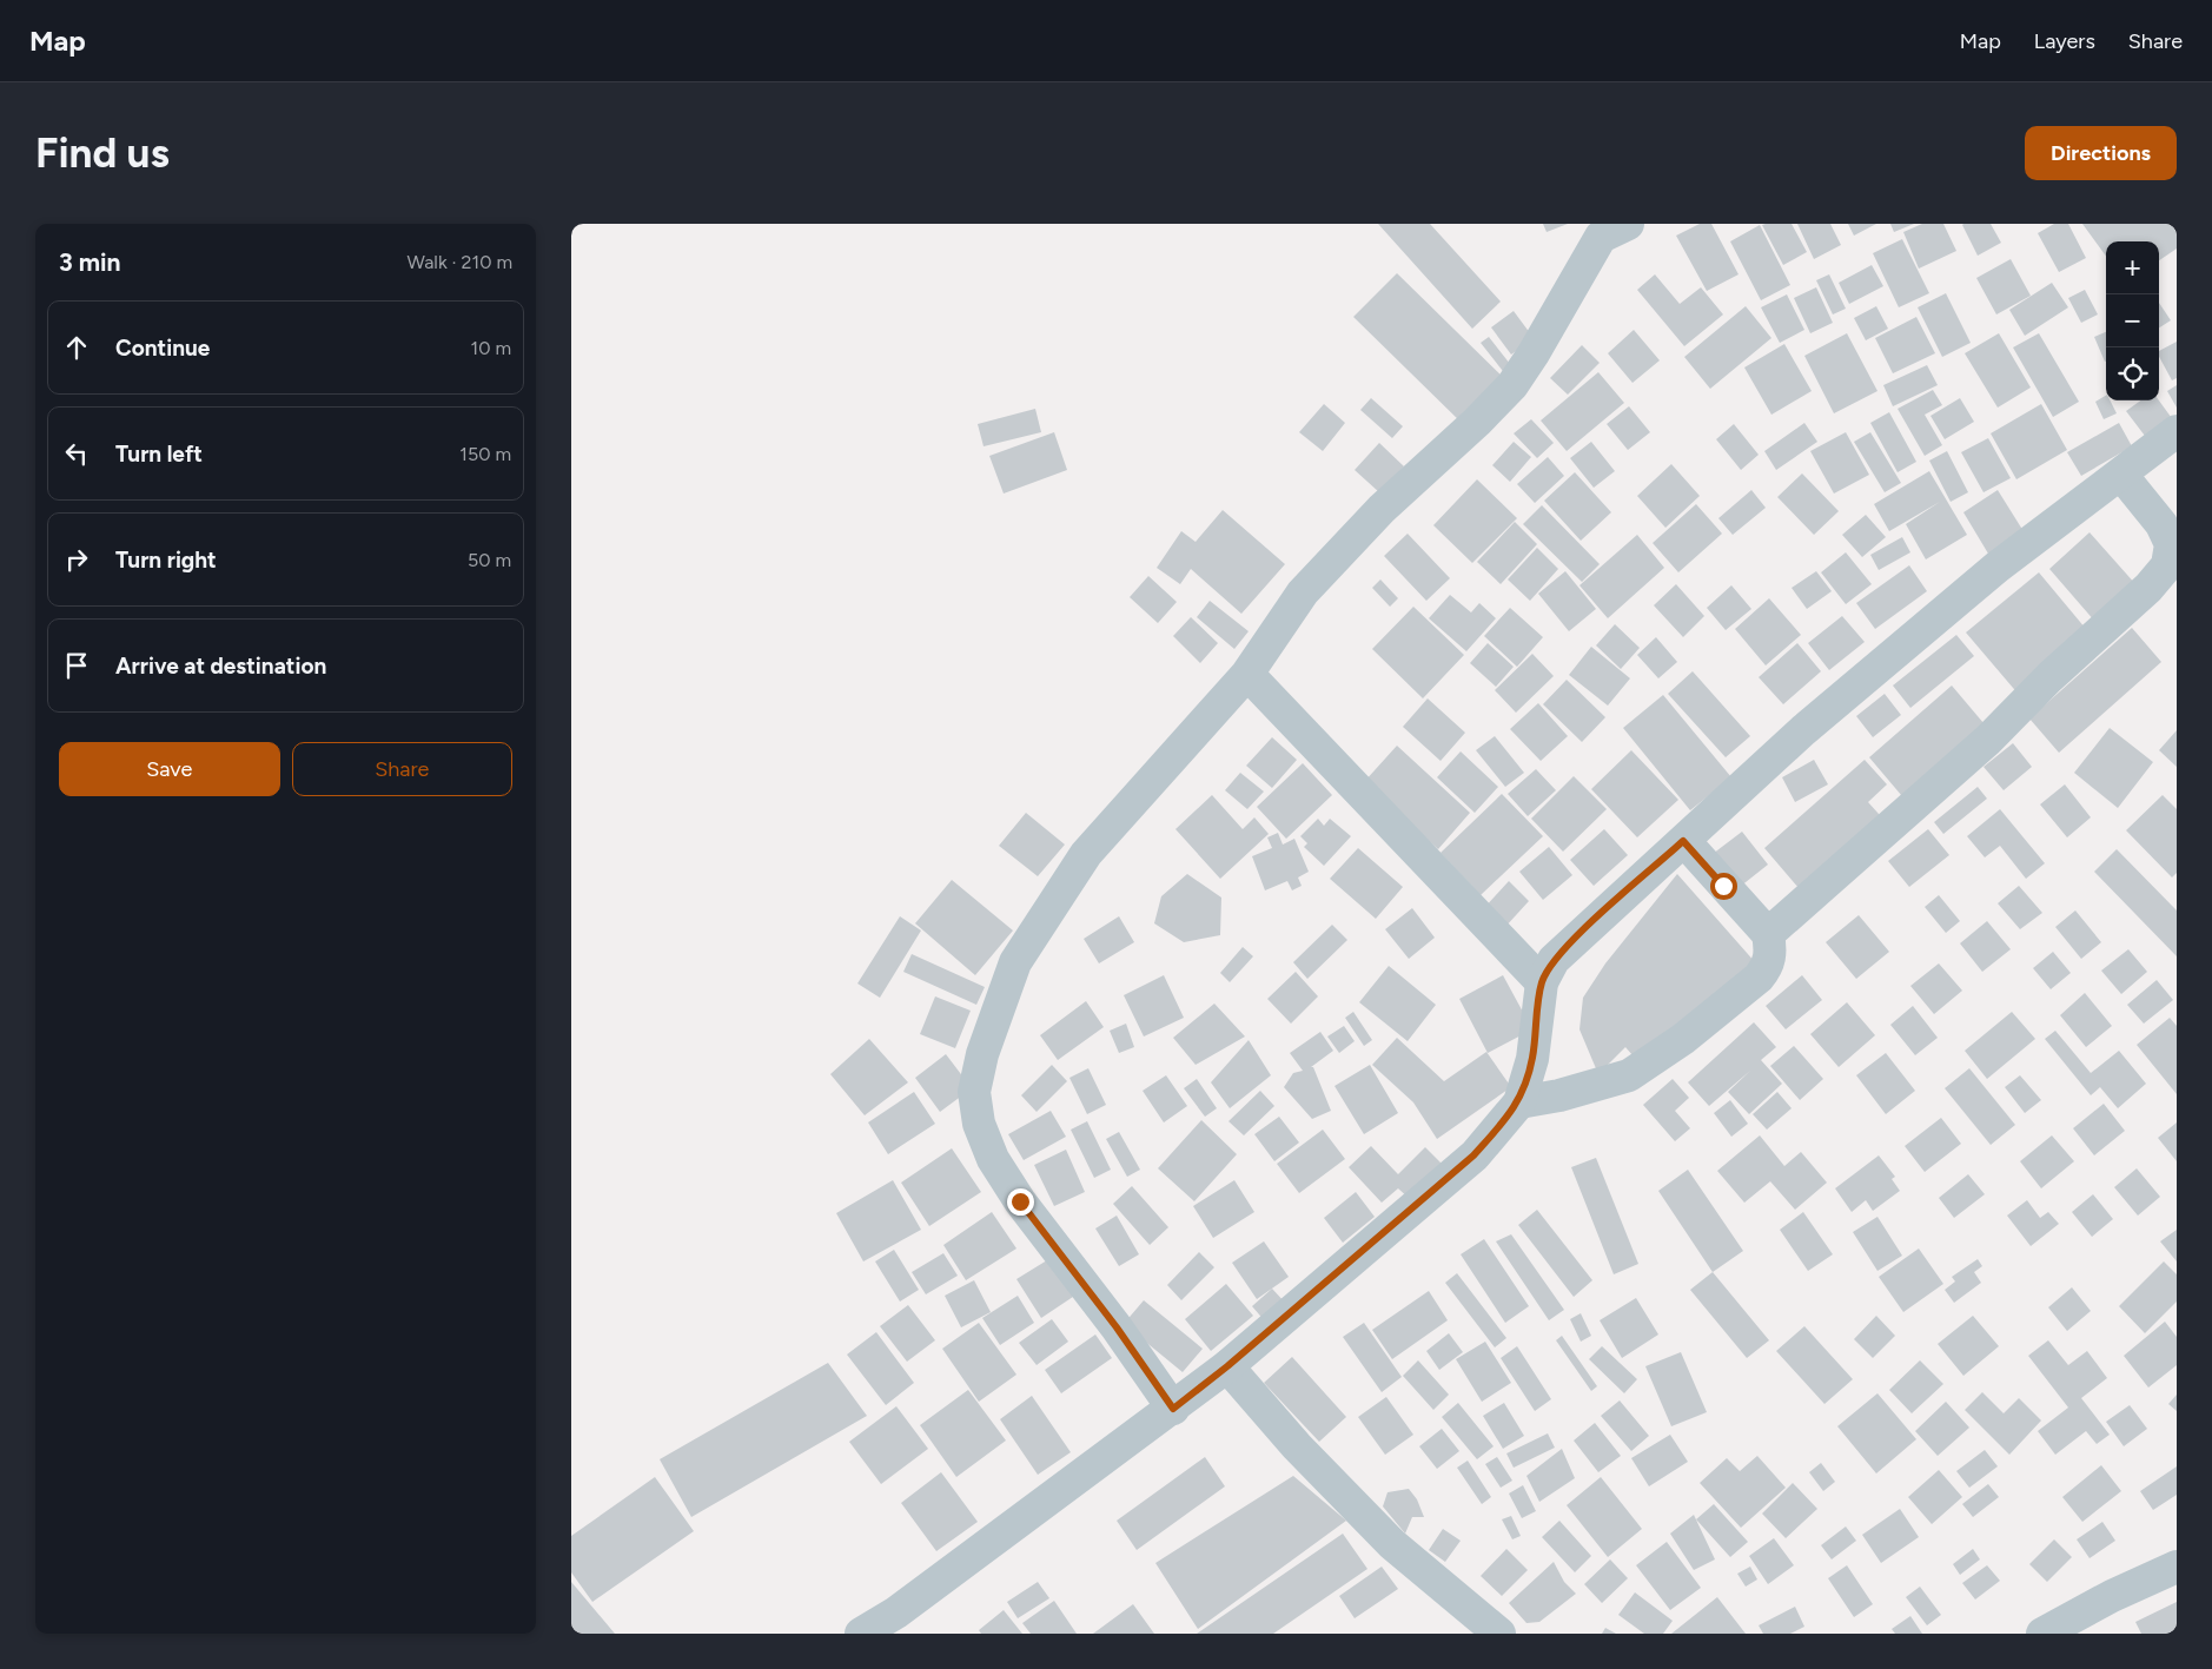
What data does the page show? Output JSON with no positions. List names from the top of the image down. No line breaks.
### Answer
{"page":{"header":"Map","nav":["Map","Layers","Share"],"buttons":["Directions",["Save","Share"]],"title":"Find us","heading":["3 min","Walk · 210 m"],"map_buttons":["+","−"],"list":[["Continue","10 m"],["Turn left","150 m"],["Turn right","50 m"],"Arrive at destination"]}}
